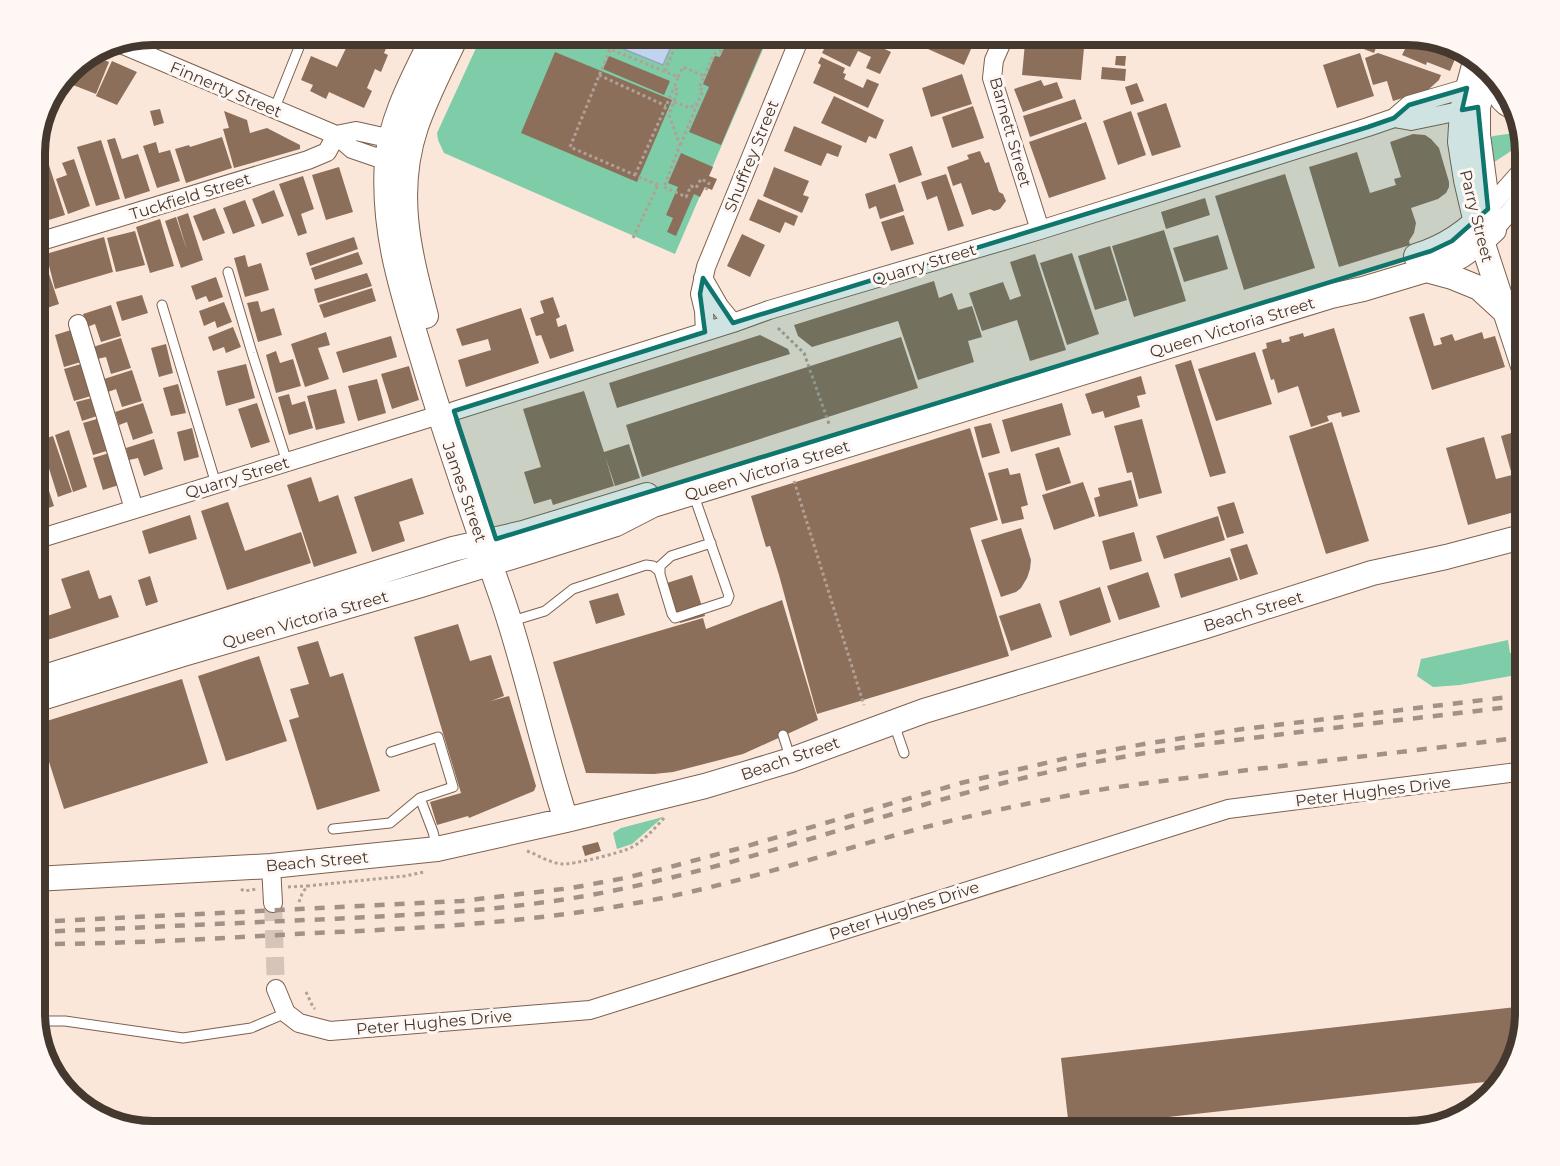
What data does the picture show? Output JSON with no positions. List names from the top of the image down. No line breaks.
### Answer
{"streets":{"street":["Finnerty Street","Barnett Street","Shuffrey Street","Tuckfield Street","Parry Street","Quarry Street","Queen Victoria Street","James Street","Beach Street","Peter Hughes Drive"]},"crossings":[["Finnerty Street","Tuckfield Street"],["Finnerty Street","James Street"],["Barnett Street","Quarry Street"],["Shuffrey Street","Quarry Street"],["Parry Street","Quarry Street"],["Parry Street","Queen Victoria Street"],["Quarry Street","James Street"],["Queen Victoria Street","James Street"],["James Street","Beach Street"]]}
